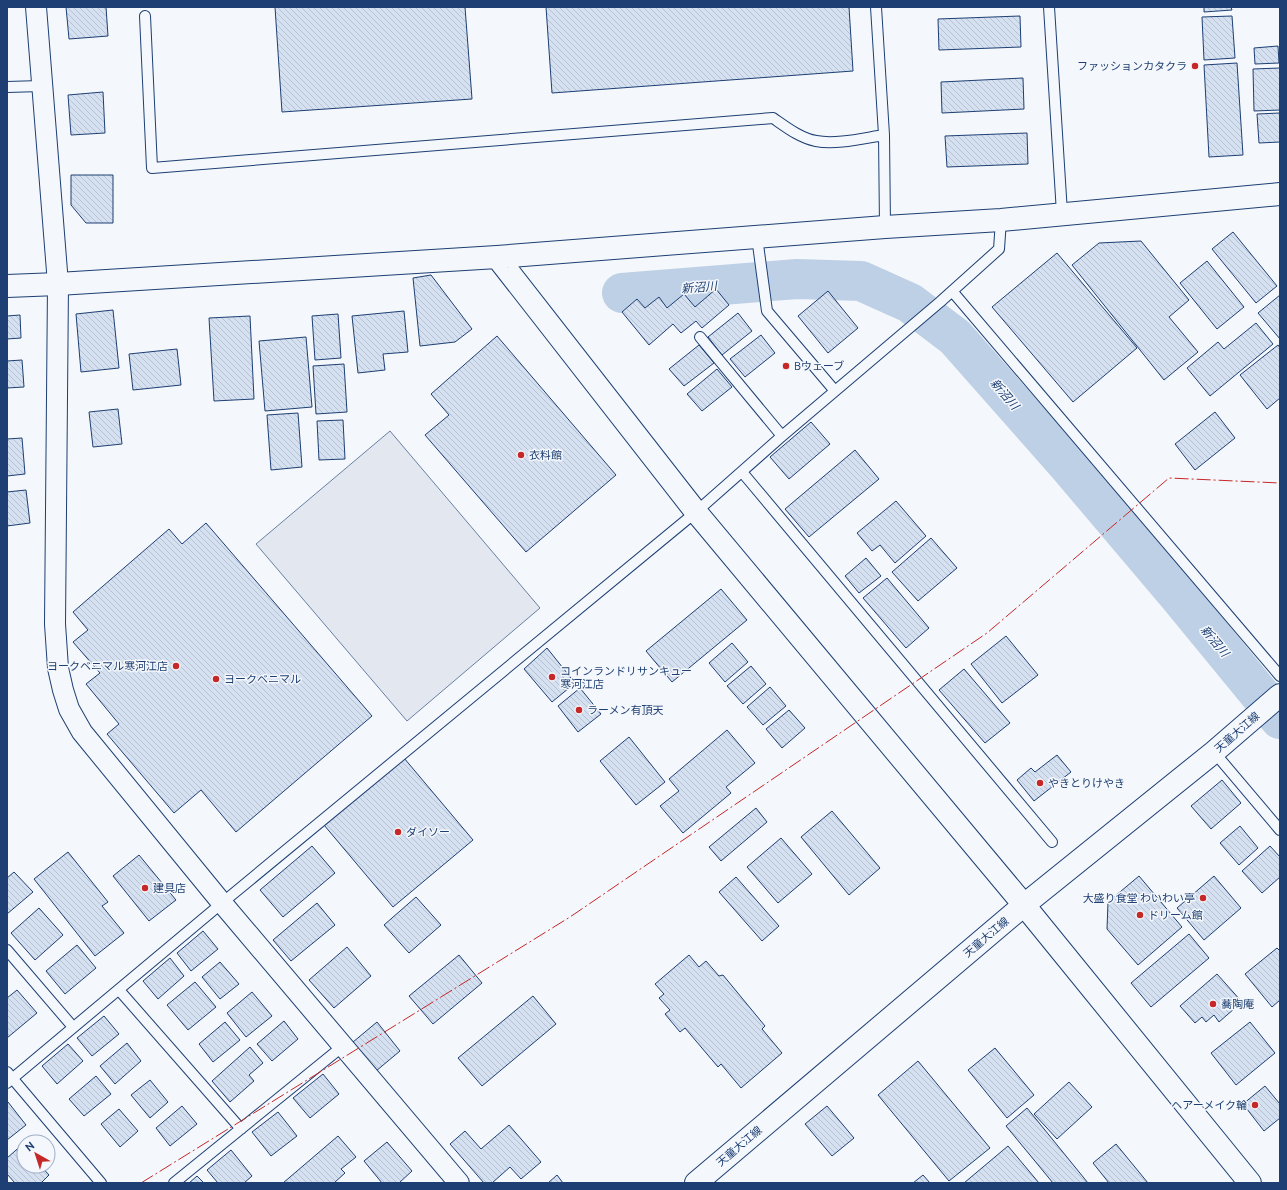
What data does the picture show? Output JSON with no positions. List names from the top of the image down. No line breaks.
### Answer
{"streets":{"street":["天童大江線"]},"water":["新沼川"],"places":["ファッションカタクラ","Bウェーブ","衣料館","ヨークベニマル寒河江店","コインランドリサンキュー 寒河江店","ヨークベニマル","ラーメン有頂天","やきとりけやき","ダイソー","建具店","大盛り食堂 わいわい亭","ドリーム館","蕎陶庵","ヘアーメイク輪"],"north":"top left"}
